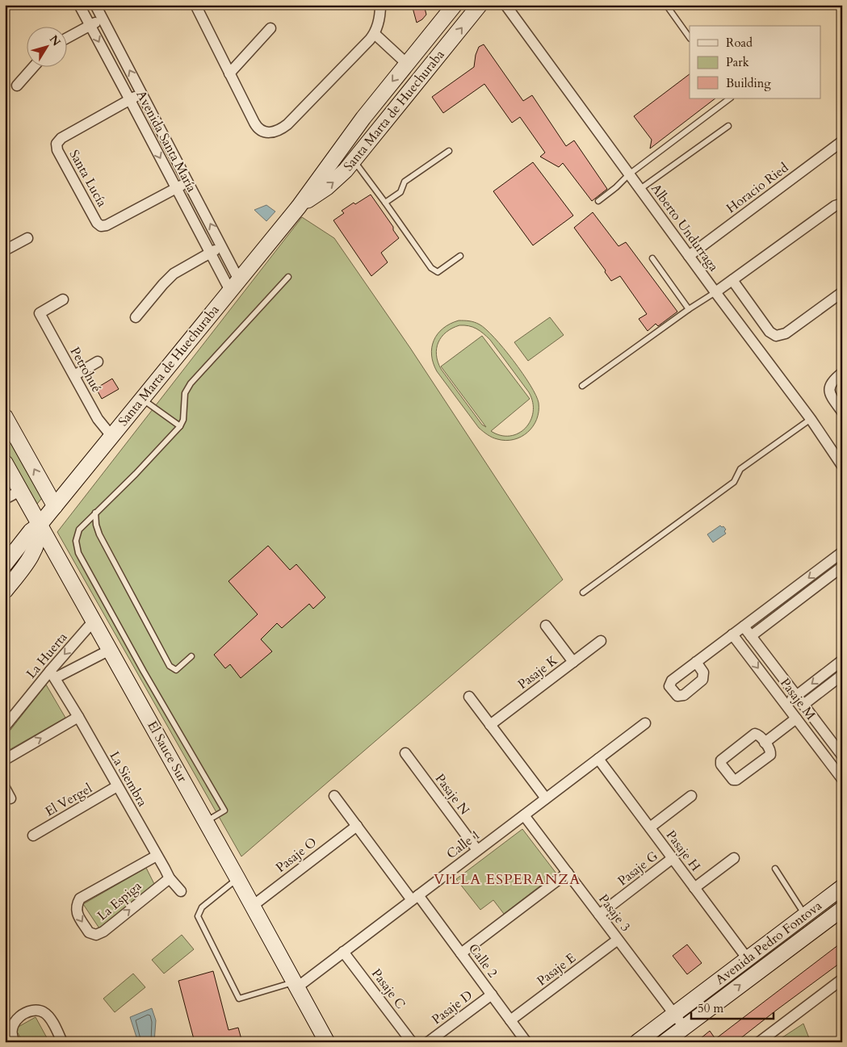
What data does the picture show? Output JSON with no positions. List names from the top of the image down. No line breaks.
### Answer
{"streets":{"street":["Santa Marta de Huechuraba","Avenida Santa María","Santa Lucía","Horacio Ried","Alberto Undurraga","Petrohué","La Huerta","Pasaje K","Pasaje M","El Sauce Sur","La Siembra","Pasaje N","El Vergel","Calle 1","Pasaje H","Pasaje O","Pasaje G","La Espiga","Pasaje 3","Avenida Pedro Fontova","Calle 2","Pasaje E","Pasaje C","Pasaje D"]},"crossings":[["Santa Marta de Huechuraba","Avenida Santa María"],["Santa Marta de Huechuraba","Petrohué"],["Santa Marta de Huechuraba","El Sauce Sur"],["Avenida Santa María","Santa Lucía"],["Horacio Ried","Alberto Undurraga"],["La Huerta","El Sauce Sur"],["La Huerta","La Siembra"],["El Sauce Sur","Calle 1"],["El Sauce Sur","Pasaje O"],["La Siembra","El Vergel"],["La Siembra","La Espiga"],["Pasaje N","Calle 1"],["Calle 1","Pasaje H"],["Calle 1","Pasaje 3"],["Calle 1","Calle 2"],["Calle 1","Pasaje C"],["Pasaje H","Pasaje G"],["Pasaje H","Avenida Pedro Fontova"],["Pasaje G","Pasaje 3"],["Pasaje 3","Avenida Pedro Fontova"],["Pasaje 3","Pasaje E"],["Calle 2","Pasaje E"],["Calle 2","Pasaje D"]],"districts":["VILLA ESPERANZA"],"legend":["Road","Park","Building"],"scale_bar":"50 m","north":"top right"}
